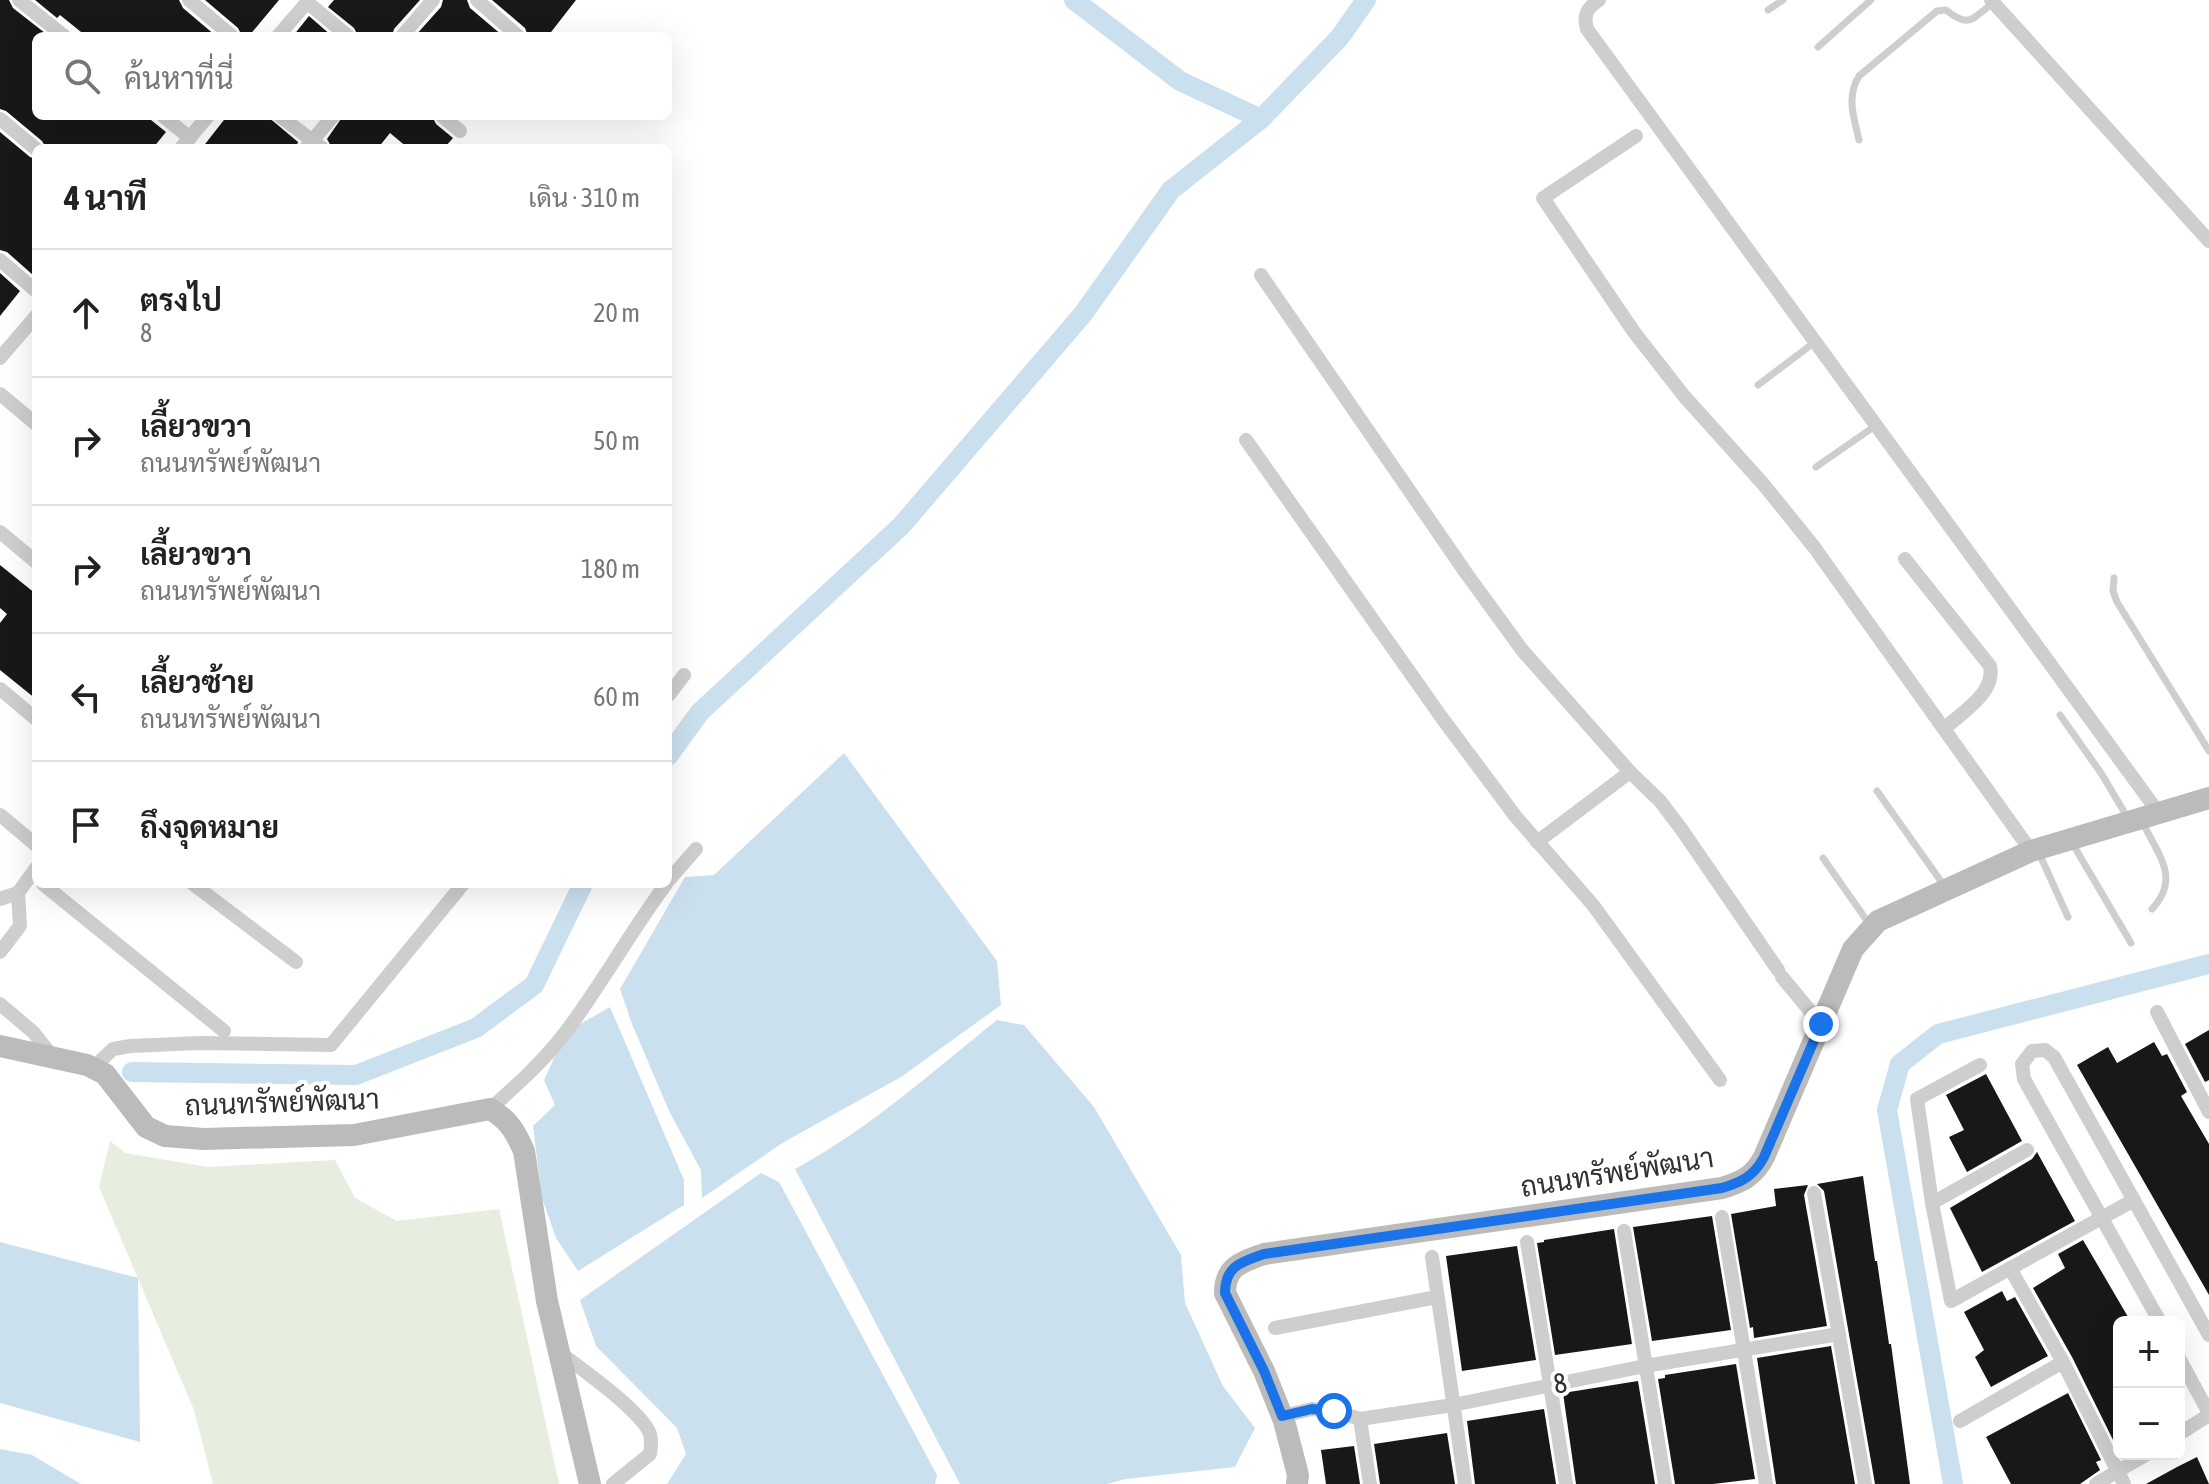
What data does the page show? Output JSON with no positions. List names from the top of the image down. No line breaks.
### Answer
{"streets":{"street":["ถนนทรัพย์พัฒนา","8"]},"crossings":[["ถนนทรัพย์พัฒนา","8"]],"page":{"search":"ค้นหาที่นี่","heading":["4 นาที","เดิน · 310 m"],"list":[["ตรงไป","8","20 m"],["เลี้ยวขวา","ถนนทรัพย์พัฒนา","50 m"],["เลี้ยวขวา","ถนนทรัพย์พัฒนา","180 m"],["เลี้ยวซ้าย","ถนนทรัพย์พัฒนา","60 m"],"ถึงจุดหมาย"],"map_buttons":["+","−"]}}
